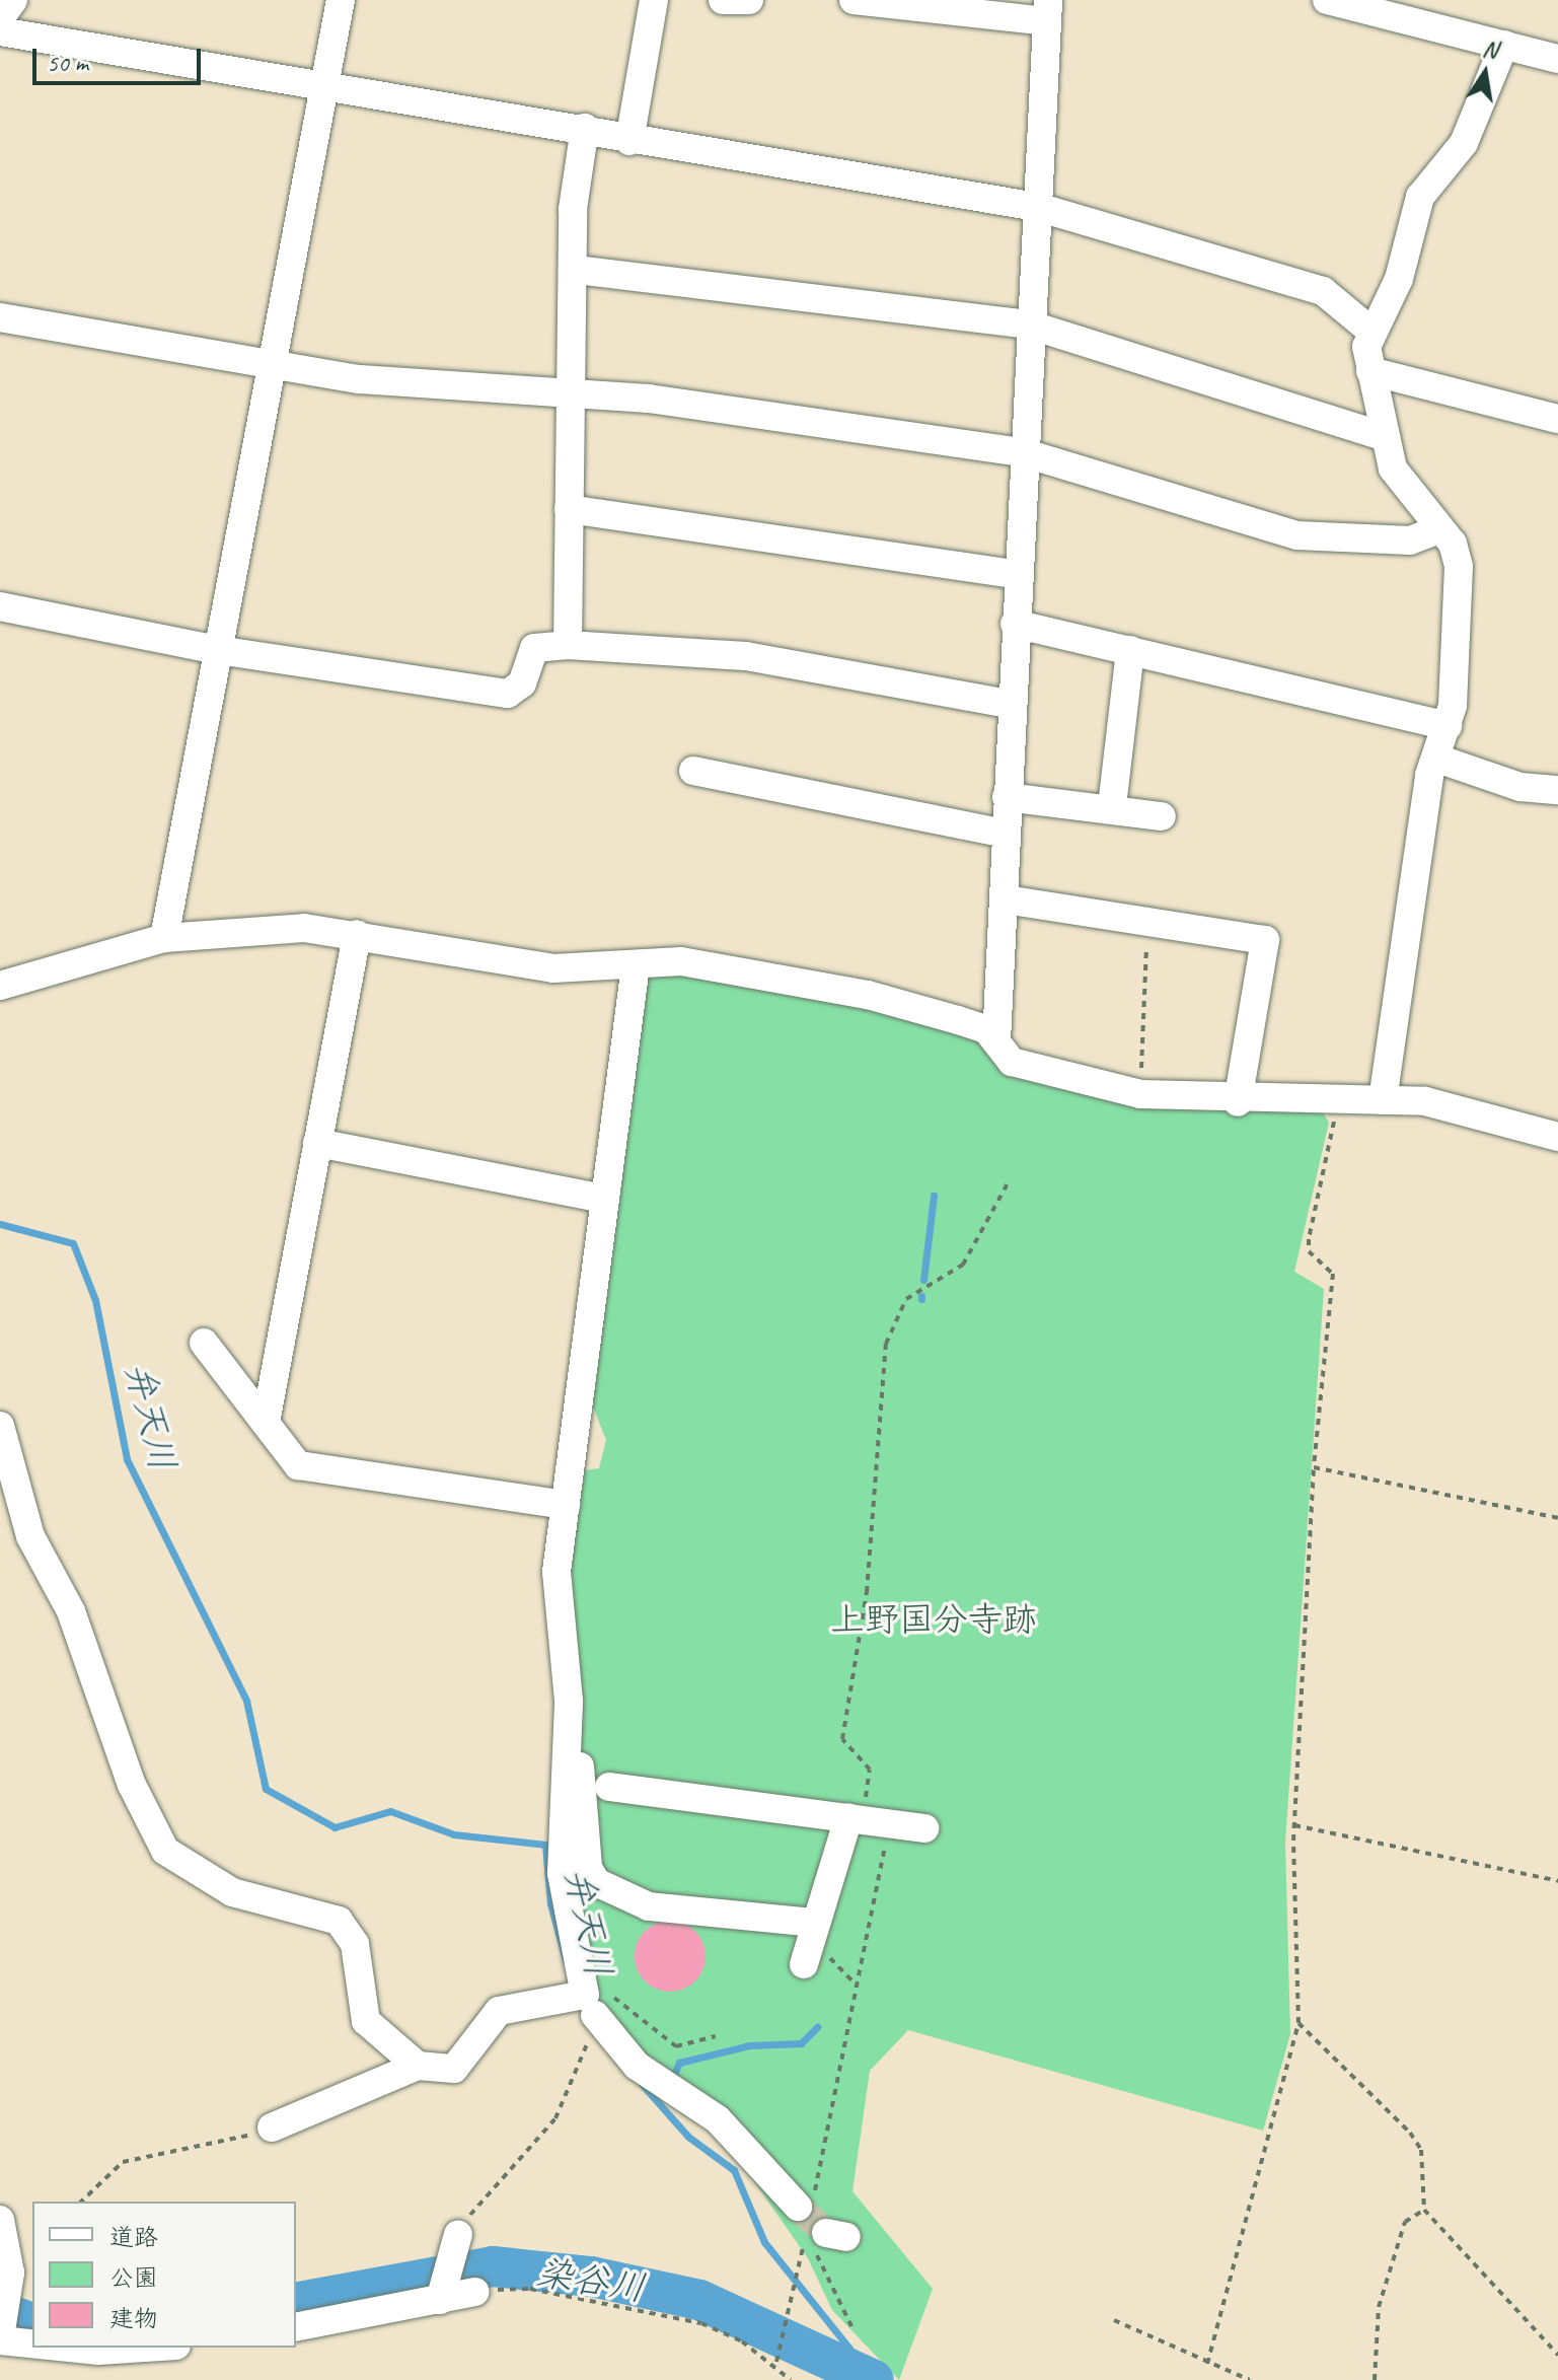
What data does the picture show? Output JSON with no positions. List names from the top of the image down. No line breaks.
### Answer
{"water":["弁天川","染谷川"],"parks":["上野国分寺跡"],"legend":["道路","公園","建物"],"scale_bar":"50 m","north":"top"}
